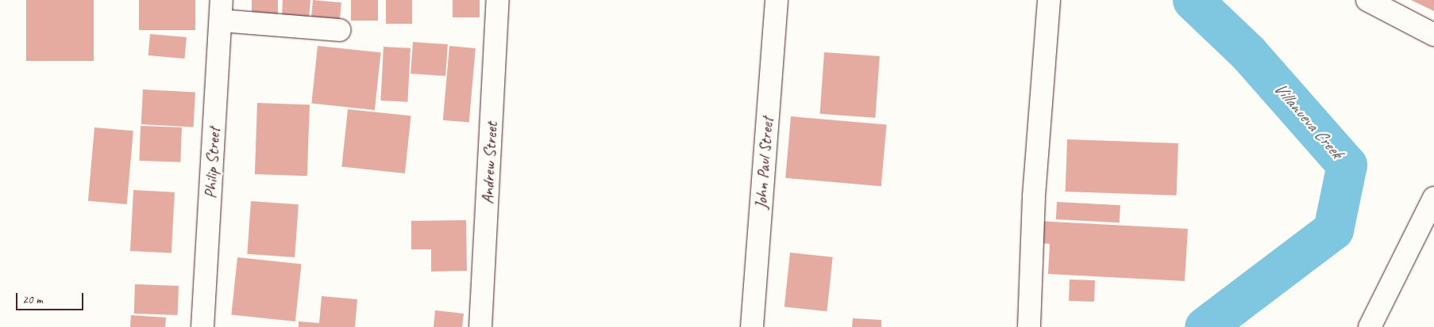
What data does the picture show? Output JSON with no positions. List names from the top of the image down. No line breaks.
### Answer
{"streets":{"street":["Philip Street","Andrew Street","John Paul Street"]},"water":["Villanueva Creek"],"scale_bar":"20 m"}
